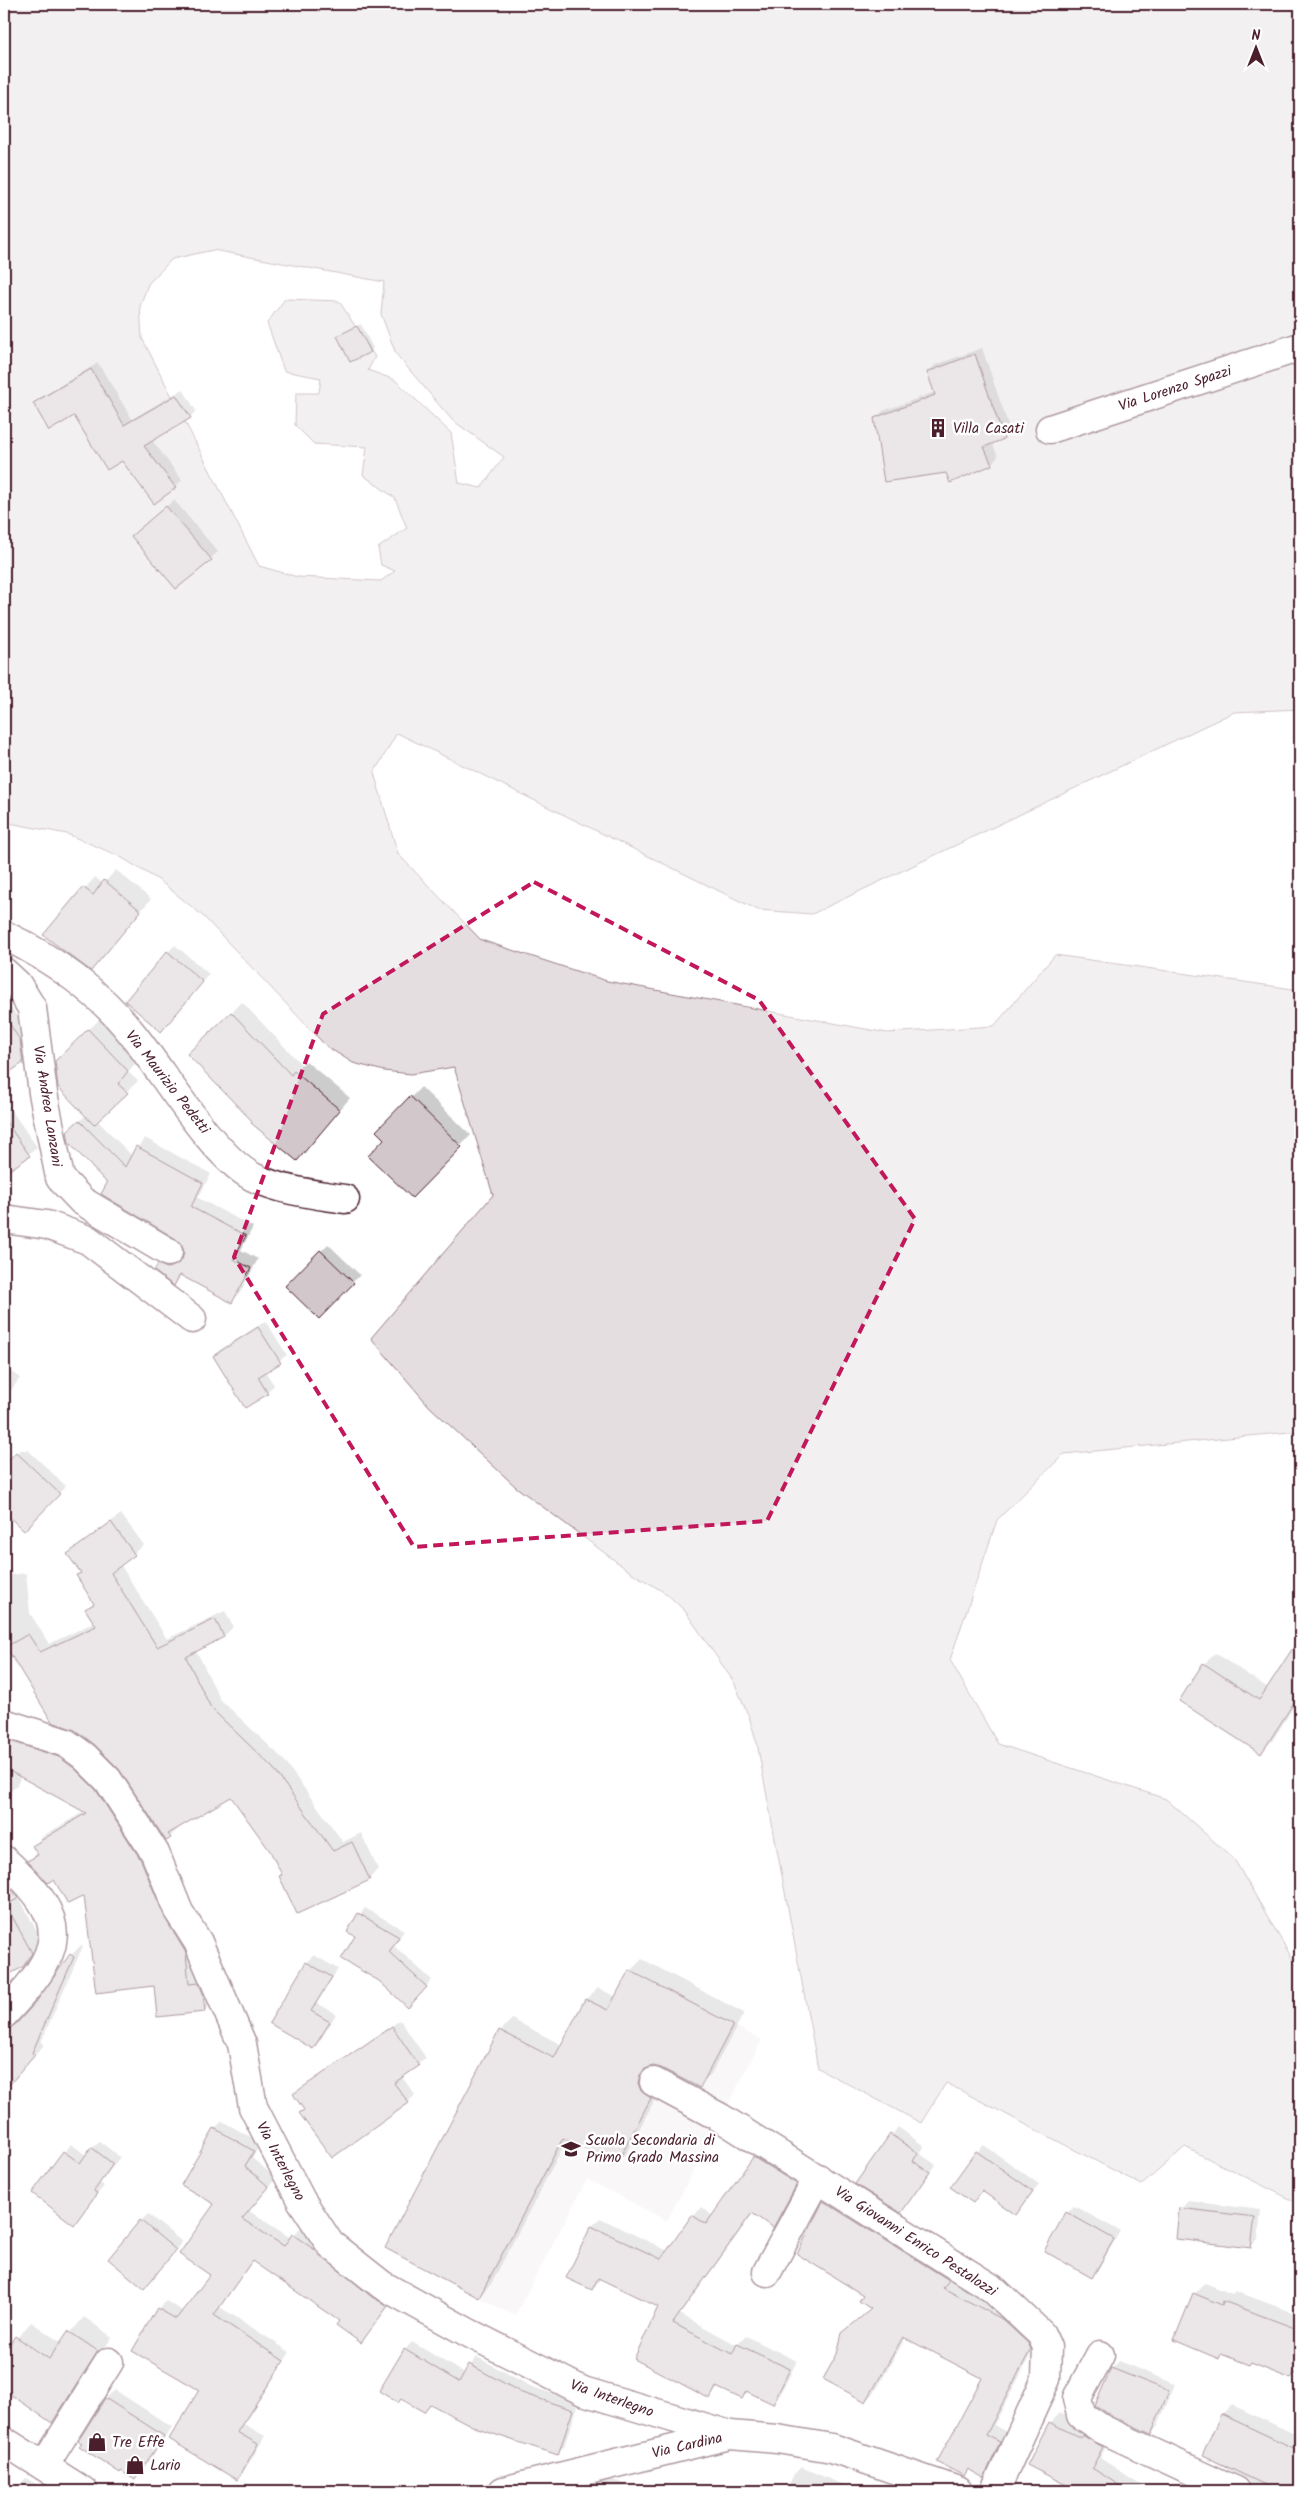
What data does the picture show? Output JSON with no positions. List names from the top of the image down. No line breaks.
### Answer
{"streets":{"street":["Via Lorenzo Spazzi","Via Maurizio Pedetti","Via Andrea Lanzani","Via Interlegno","Via Giovanni Enrico Pestalozzi","Via Cardina"]},"crossings":[["Via Interlegno","Via Cardina"]],"places":{"building":["Villa Casati"],"school or university":["Scuola Secondaria di Primo Grado Massina"],"shop":["Tre Effe","Lario"]},"north":"top"}
